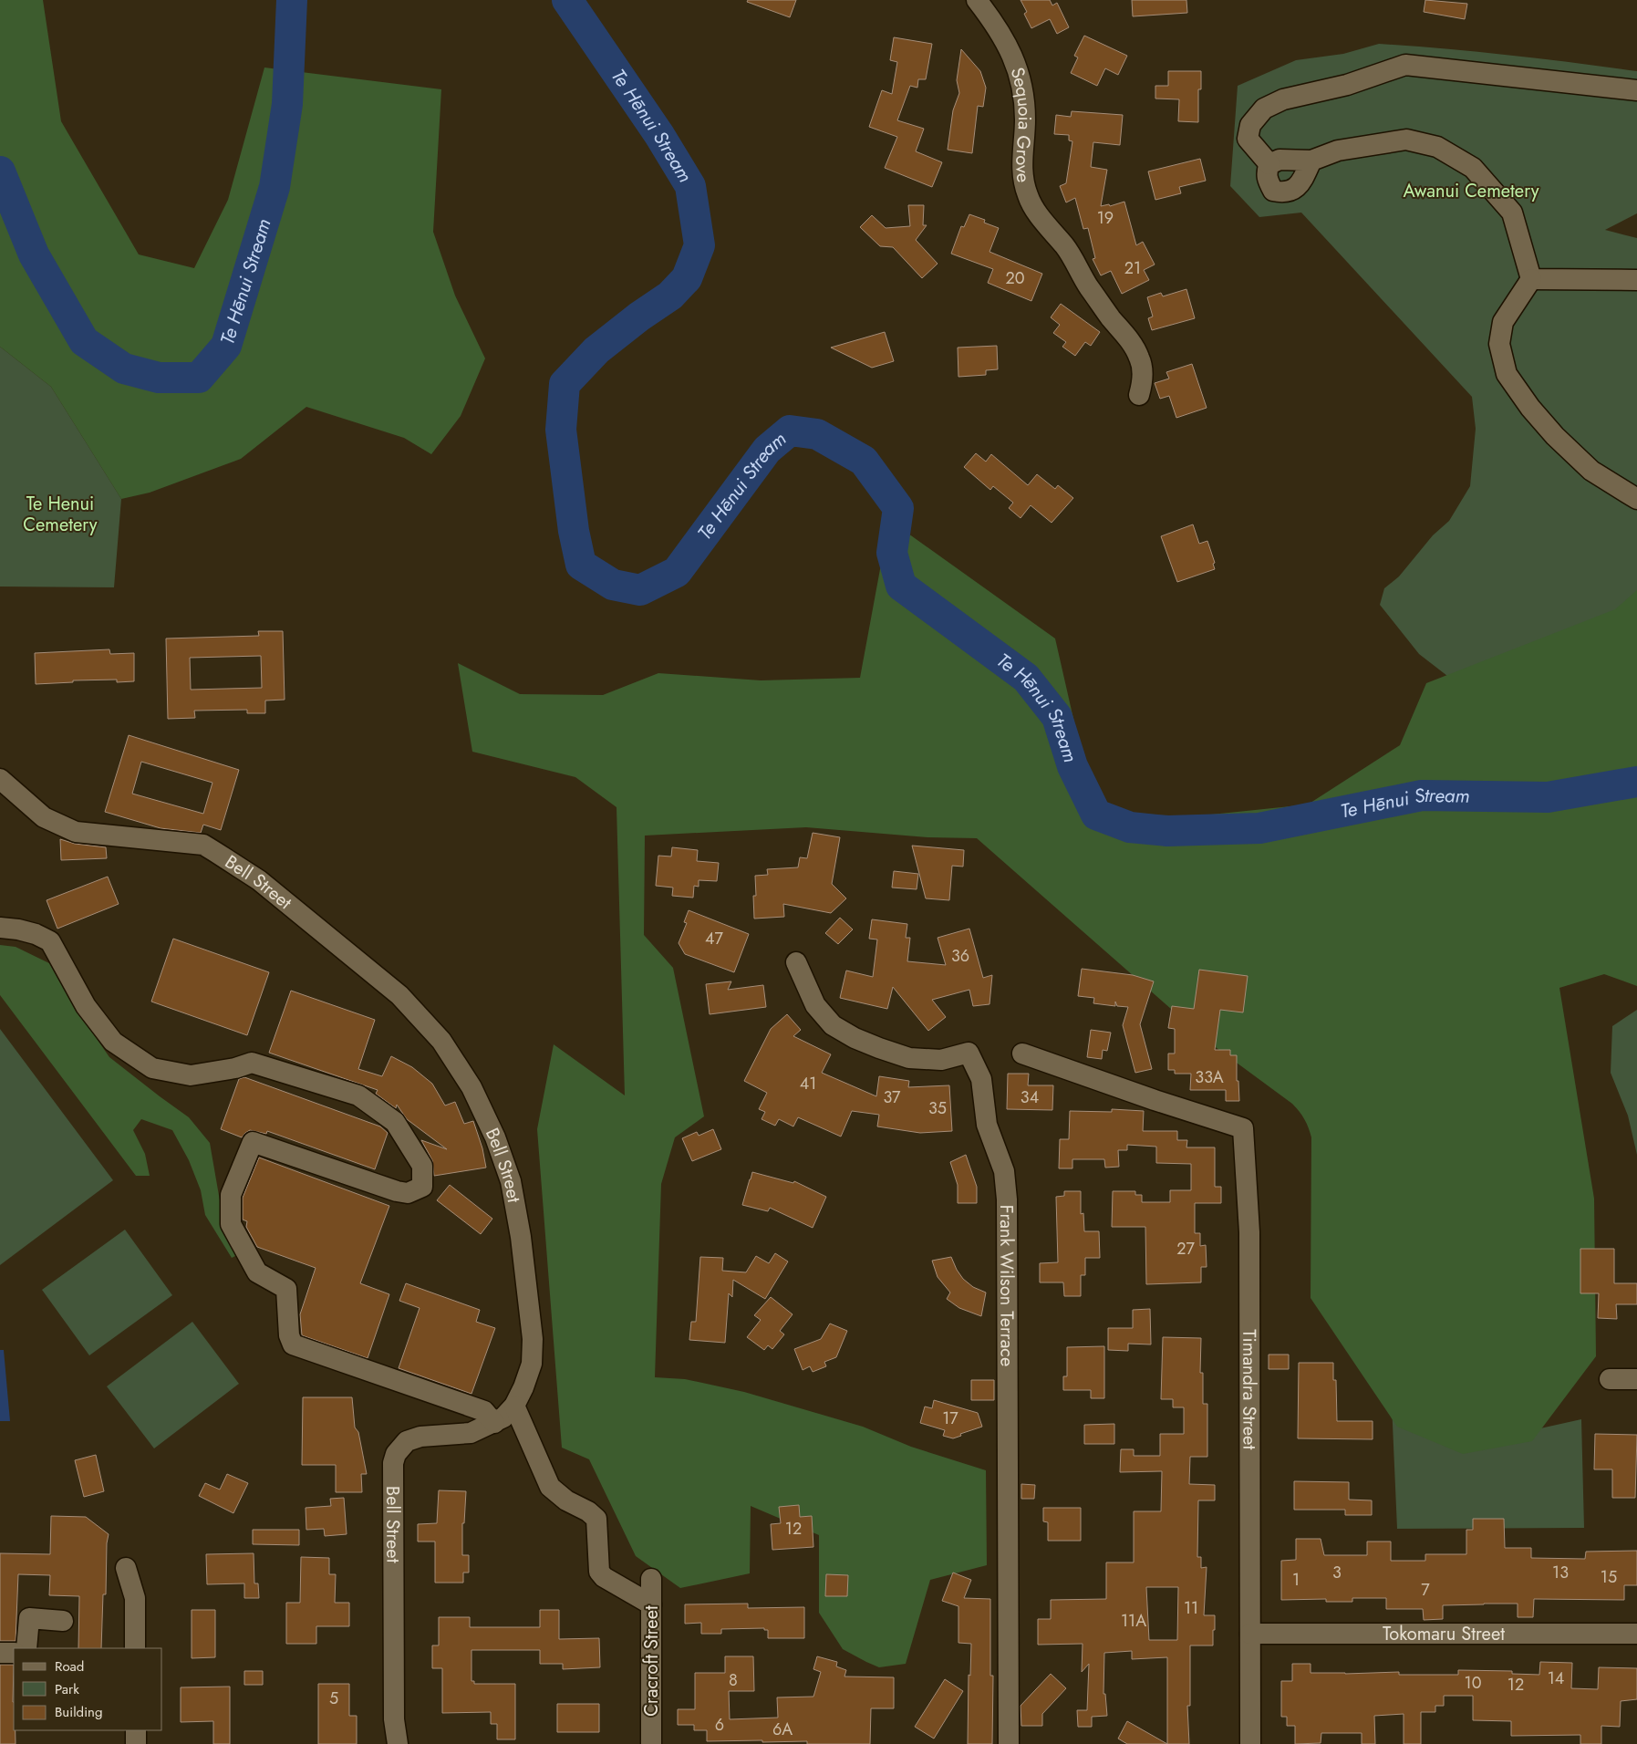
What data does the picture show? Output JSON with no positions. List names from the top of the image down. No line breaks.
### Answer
{"streets":{"street":["Sequoia Grove","Bell Street","Frank Wilson Terrace","Timandra Street","Tokomaru Street","Cracroft Street"]},"crossings":[["Timandra Street","Tokomaru Street"]],"water":["Te Hēnui Stream"],"parks":["Awanui Cemetery","Te Henui Cemetery"],"house_numbers":["19","21","20","47","36","33A","41","37","34","35","27","17","12","3","13","15","1","7","11","11A","14","8","10","12","5","6","6A"],"legend":["Road","Park","Building"]}
